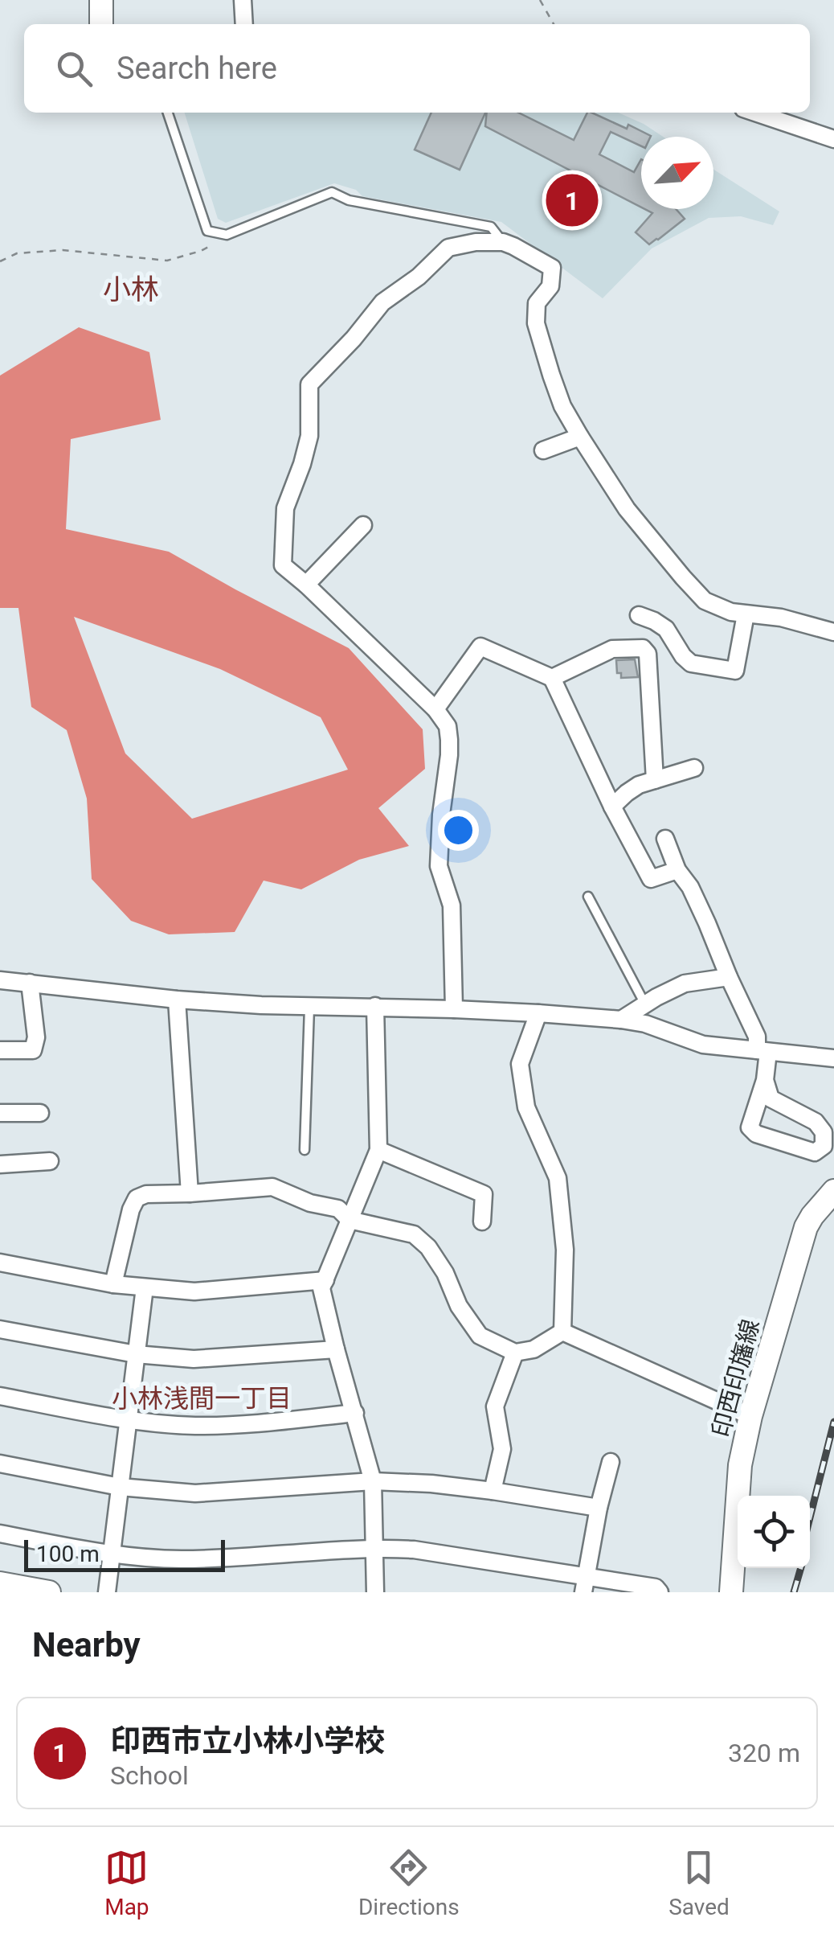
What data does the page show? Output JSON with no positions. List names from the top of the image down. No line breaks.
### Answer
{"streets":{"main road":["印西印旛線"]},"districts":["小林","小林浅間一丁目"],"scale_bar":"100 m","north":"top right","page":{"search":"Search here","pins":"1","scale":"100 m","heading":"Nearby","list":[{"mark":"1","name":"印西市立小林小学校","note":"School","value":"320 m"}],"nav":["Map","Directions","Saved"]}}
